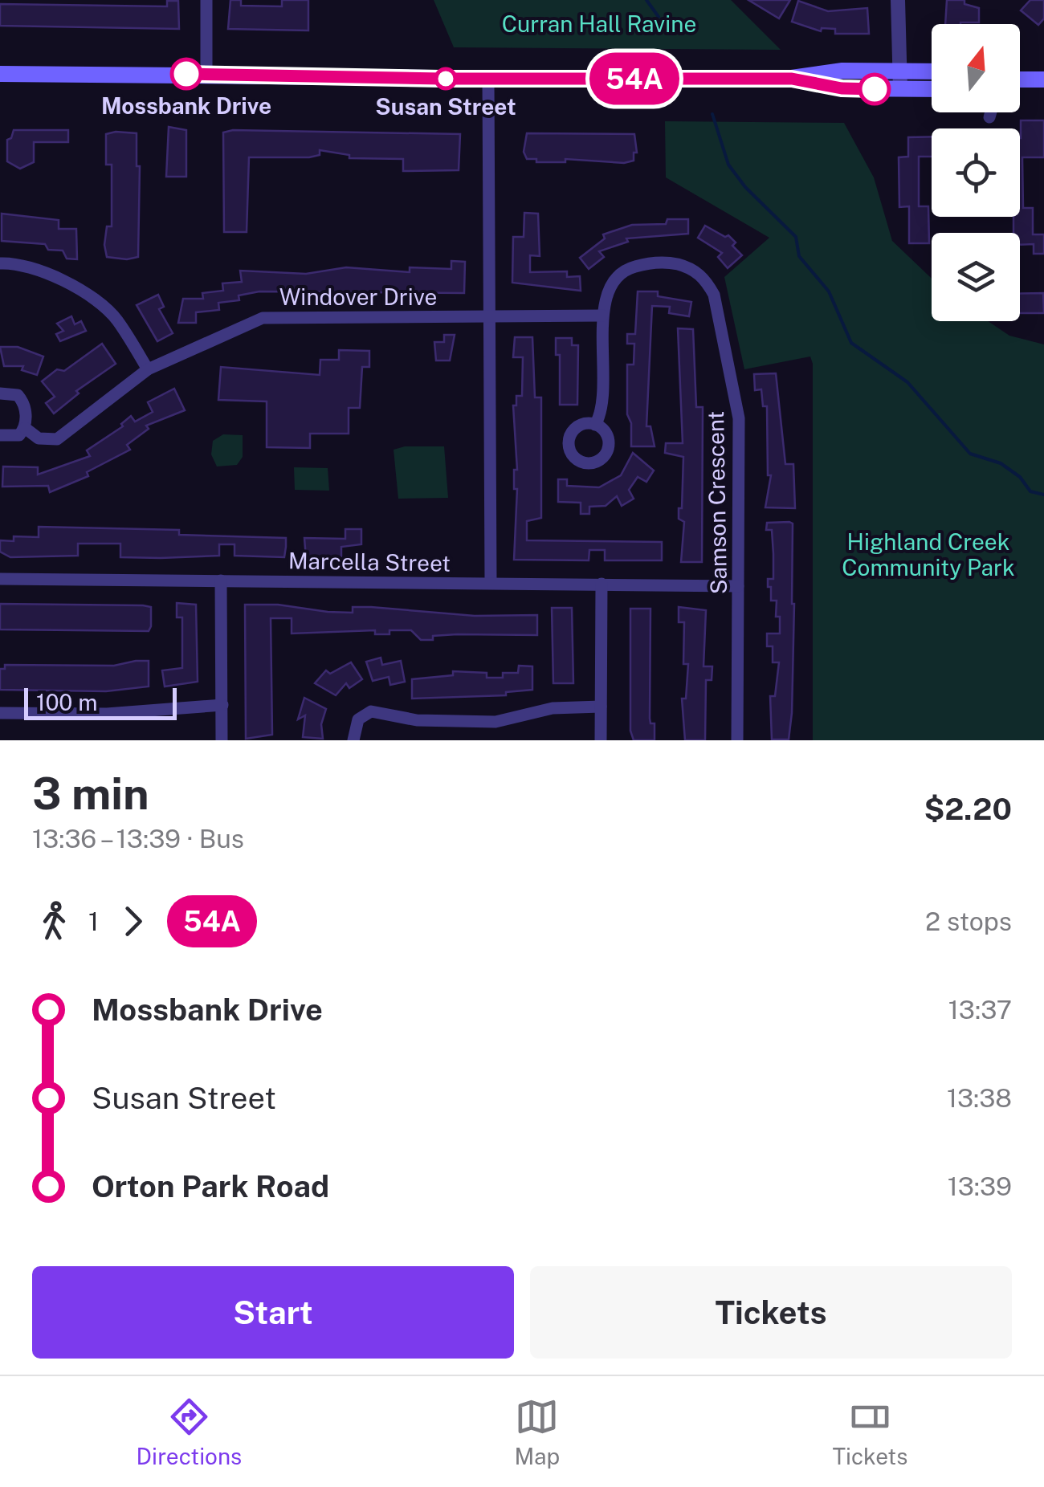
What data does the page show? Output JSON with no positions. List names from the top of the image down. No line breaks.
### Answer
{"streets":{"street":["Windover Drive","Samson Crescent","Marcella Street"]},"crossings":[["Samson Crescent","Marcella Street"]],"parks":["Curran Hall Ravine","Highland Creek Community Park"],"places":["Mossbank Drive","Susan Street"],"lines":["bus line 54A"],"scale_bar":"100 m","north":"top","page":{"on_map":"54A","scale":"100 m","heading":["3 min","13:36 – 13:39 · Bus","$2.20"],"legs":["1","54A","2 stops"],"list":[{"name":"Mossbank Drive","value":"13:37"},{"name":"Susan Street","value":"13:38"},{"name":"Orton Park Road","value":"13:39"}],"buttons":["Start","Tickets"],"tabs":["Directions","Map","Tickets"]}}
